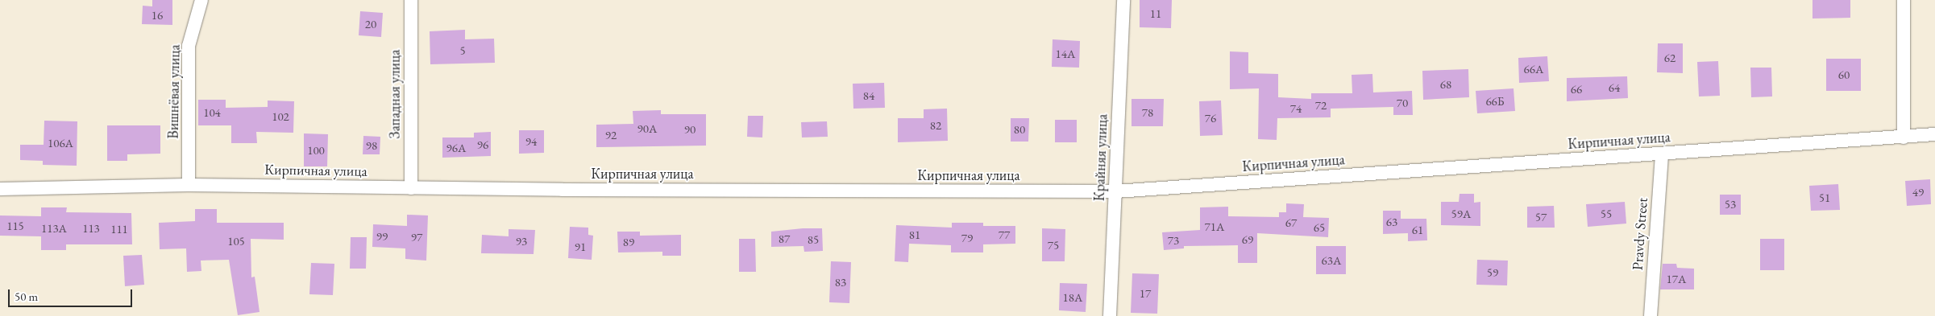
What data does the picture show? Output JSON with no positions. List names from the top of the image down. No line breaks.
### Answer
{"streets":{"street":["Вишнёвая улица","Западная улица","Кирпичная улица","Крайняя улица","Pravdy Street"]},"crossings":[["Вишнёвая улица","Кирпичная улица"],["Западная улица","Кирпичная улица"],["Кирпичная улица","Крайняя улица"],["Кирпичная улица","Pravdy Street"]],"house_numbers":["11","16","20","5","14А","62","66А","60","68","64","66","84","66Б","70","72","74","104","78","102","76","82","90А","90","80","92","94","106А","96","98","96А","100","49","51","53","59А","55","57","63","67","115","71А","65","113А","113","111","61","81","77","99","97","79","87","85","69","73","105","93","89","75","91","63А","59","17А","83","17","18А"],"scale_bar":"50 m"}
